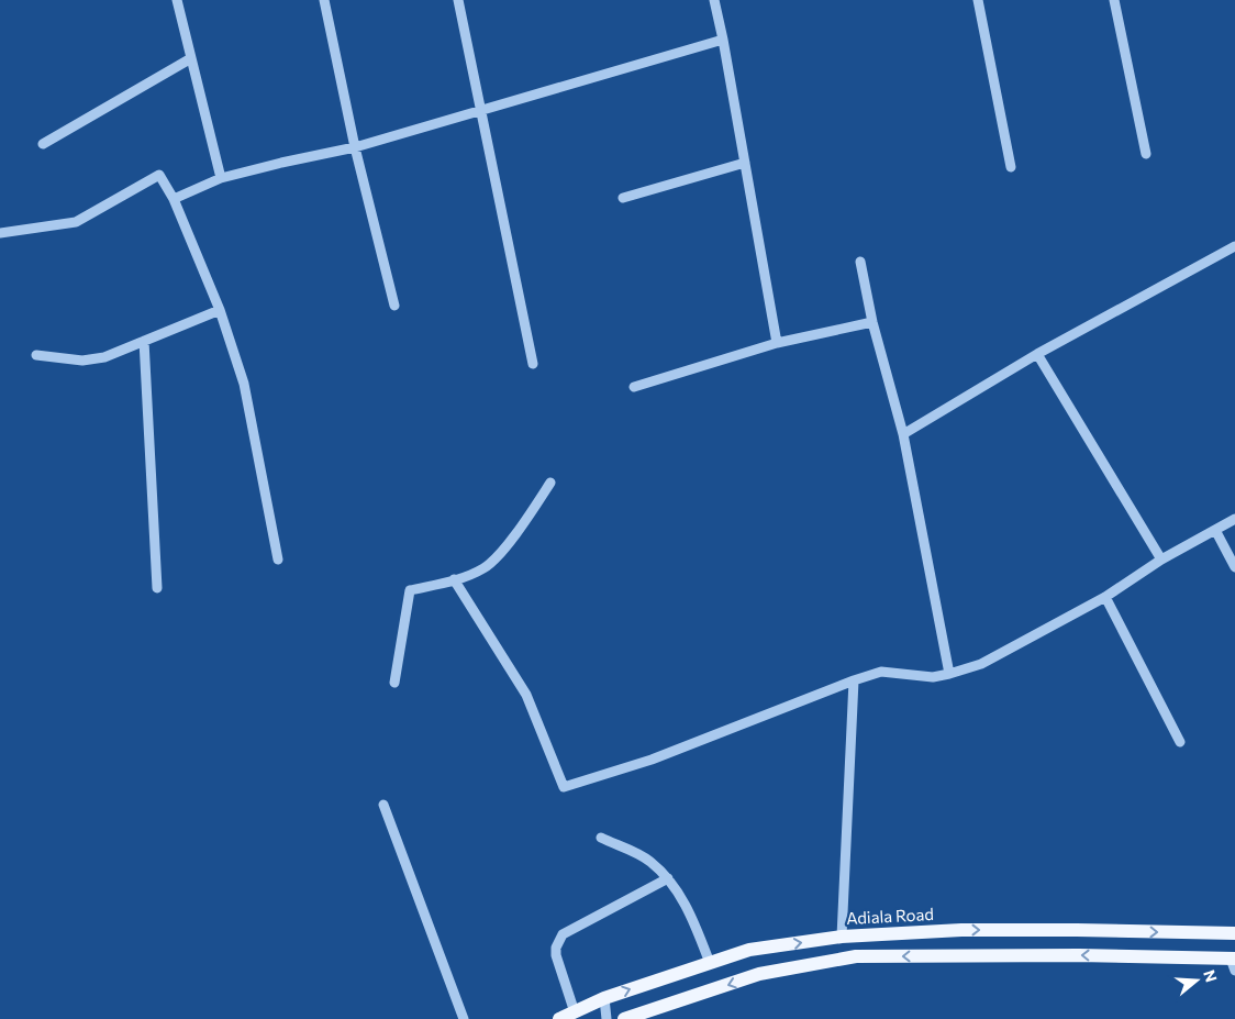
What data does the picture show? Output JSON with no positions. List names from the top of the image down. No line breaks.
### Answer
{"streets":{"main road":["Adiala Road"]},"north":"right"}
